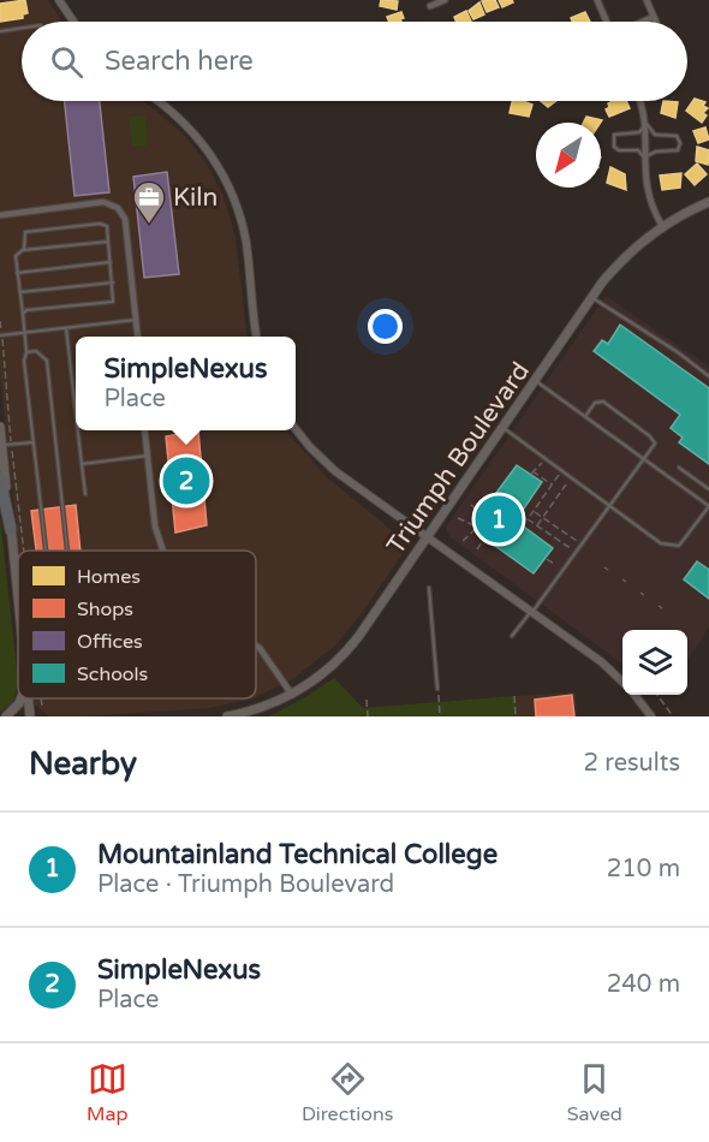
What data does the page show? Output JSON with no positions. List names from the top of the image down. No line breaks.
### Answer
{"streets":{"main road":["Triumph Boulevard"]},"places":{"office":["Kiln"]},"legend":["Homes","Shops","Offices","Schools"],"north":"bottom left","page":{"search":"Search here","popup":["SimpleNexus","Place"],"pins":["2","1"],"heading":["Nearby","2 results"],"list":[{"mark":"1","name":"Mountainland Technical College","note":"Place · Triumph Boulevard","value":"210 m"},{"mark":"2","name":"SimpleNexus","note":"Place","value":"240 m"}],"nav":["Map","Directions","Saved"]}}
